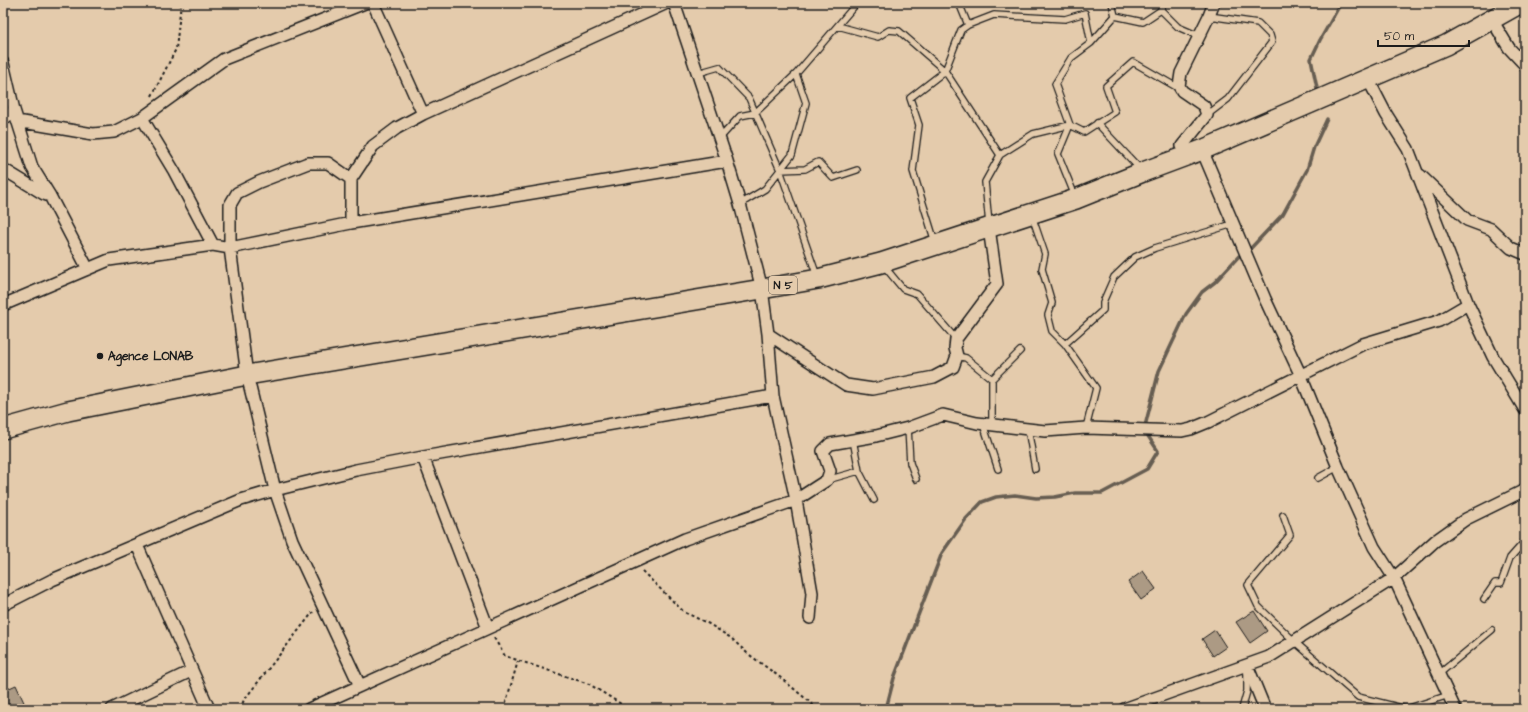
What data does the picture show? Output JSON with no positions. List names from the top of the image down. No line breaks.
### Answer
{"streets":{"highway":["N 5"]},"places":["Agence LONAB"],"scale_bar":"50 m"}
